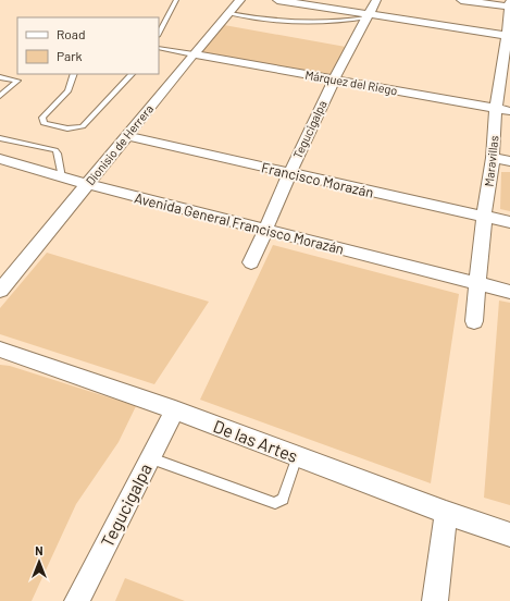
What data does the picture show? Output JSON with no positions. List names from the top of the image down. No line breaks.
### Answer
{"streets":{"street":["Márquez del Riego","Tegucigalpa","Dionisio de Herrera","Maravillas","Francisco Morazán","Avenida General Francisco Morazán","De las Artes"]},"crossings":[["Márquez del Riego","Tegucigalpa"],["Márquez del Riego","Dionisio de Herrera"],["Márquez del Riego","Maravillas"],["Tegucigalpa","Francisco Morazán"],["Tegucigalpa","Avenida General Francisco Morazán"],["Tegucigalpa","De las Artes"],["Dionisio de Herrera","Francisco Morazán"],["Dionisio de Herrera","Avenida General Francisco Morazán"],["Maravillas","Francisco Morazán"],["Maravillas","Avenida General Francisco Morazán"]],"legend":["Road","Park"],"north":"top"}
